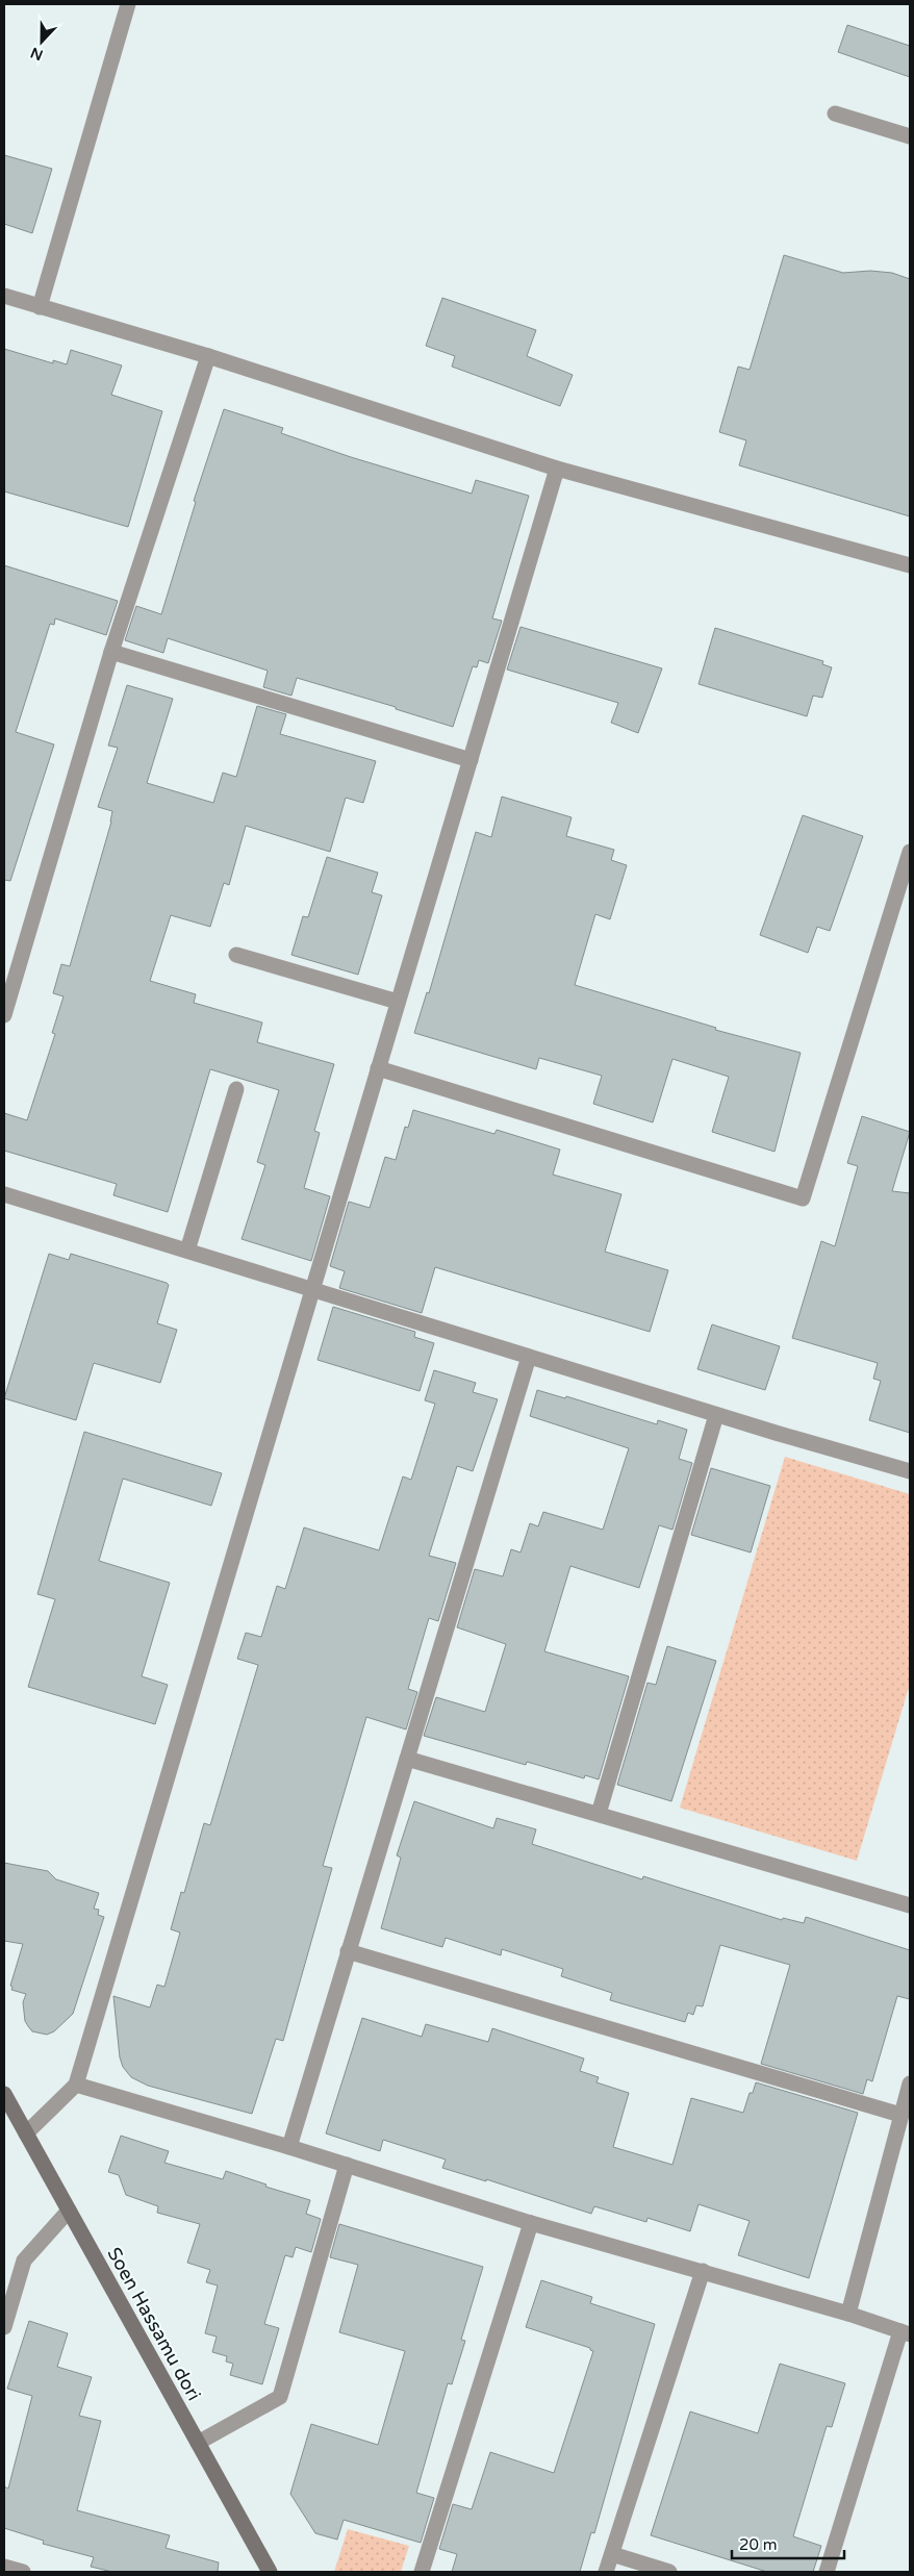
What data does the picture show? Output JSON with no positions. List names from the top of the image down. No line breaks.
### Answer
{"streets":{"street":["Soen Hassamu dori"]},"scale_bar":"20 m","north":"bottom"}
